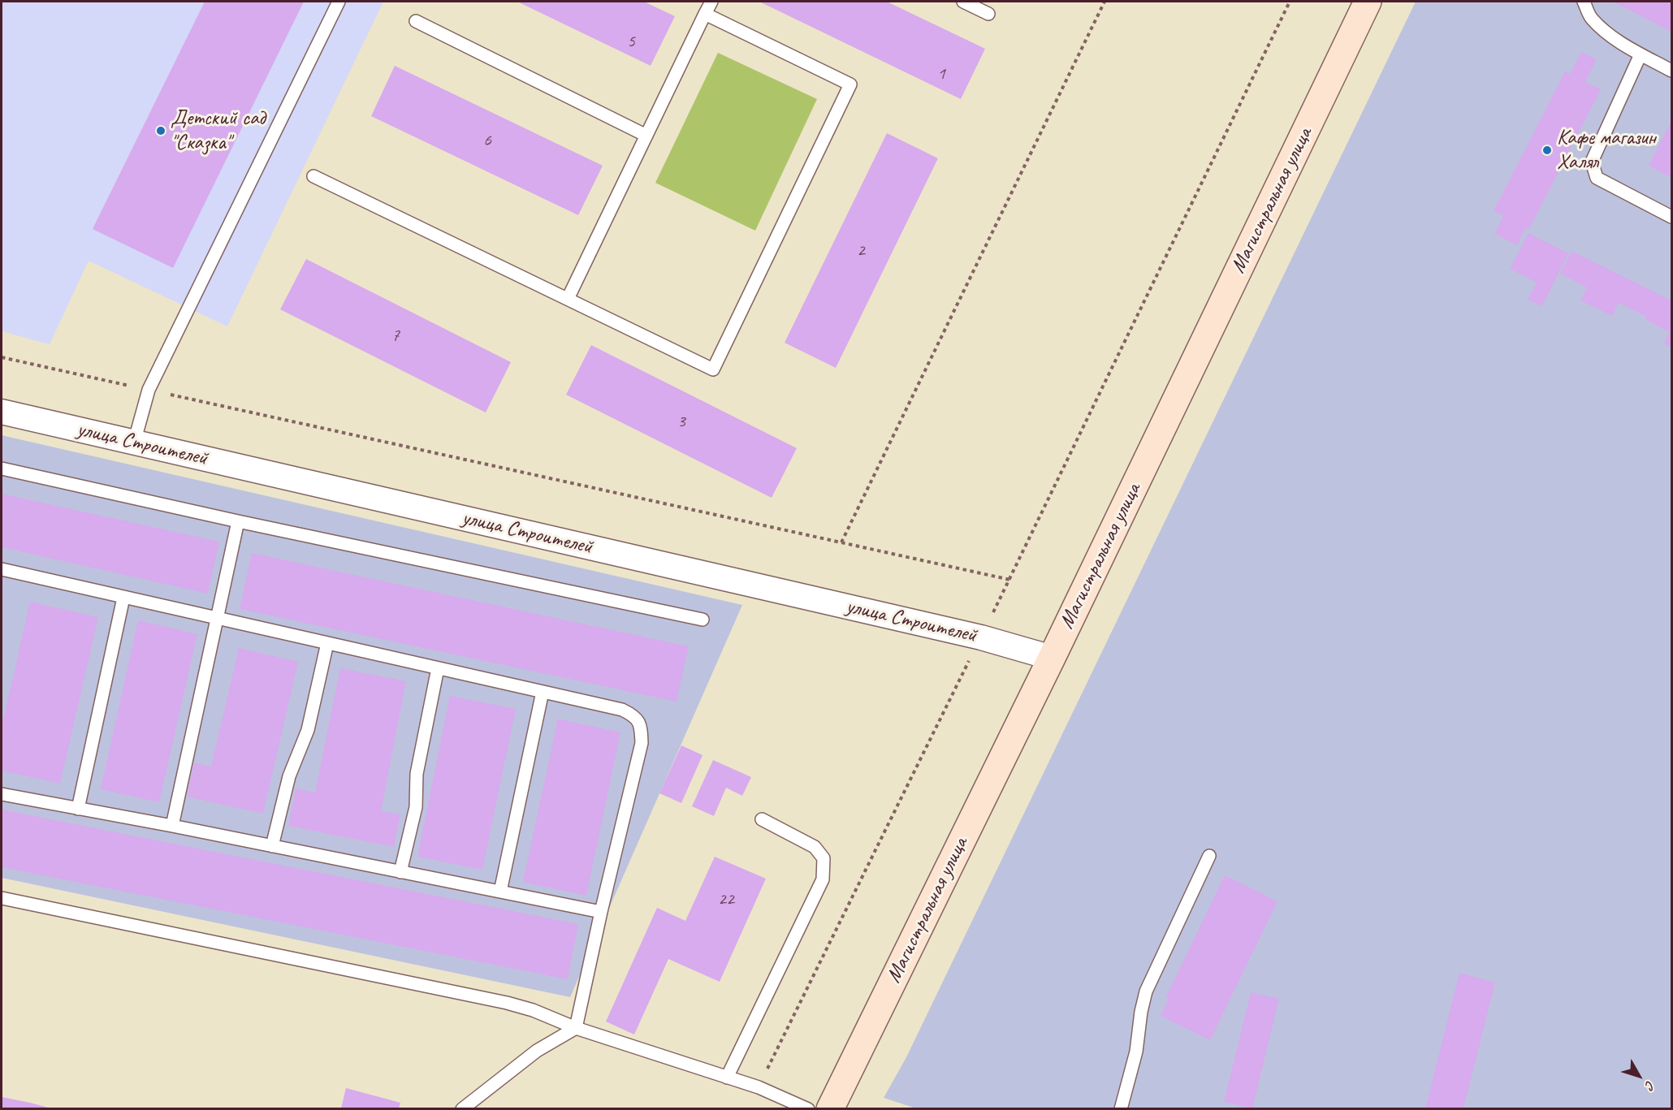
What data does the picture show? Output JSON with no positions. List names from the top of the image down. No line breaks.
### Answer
{"streets":{"main road":["Магистральная улица"],"street":["улица Строителей"]},"crossings":[["Магистральная улица","улица Строителей"]],"places":["Детский сад \"Сказка\"","Кафе магазин Халял"],"house_numbers":["5","1","6","2","7","3","22"],"north":"bottom right"}
